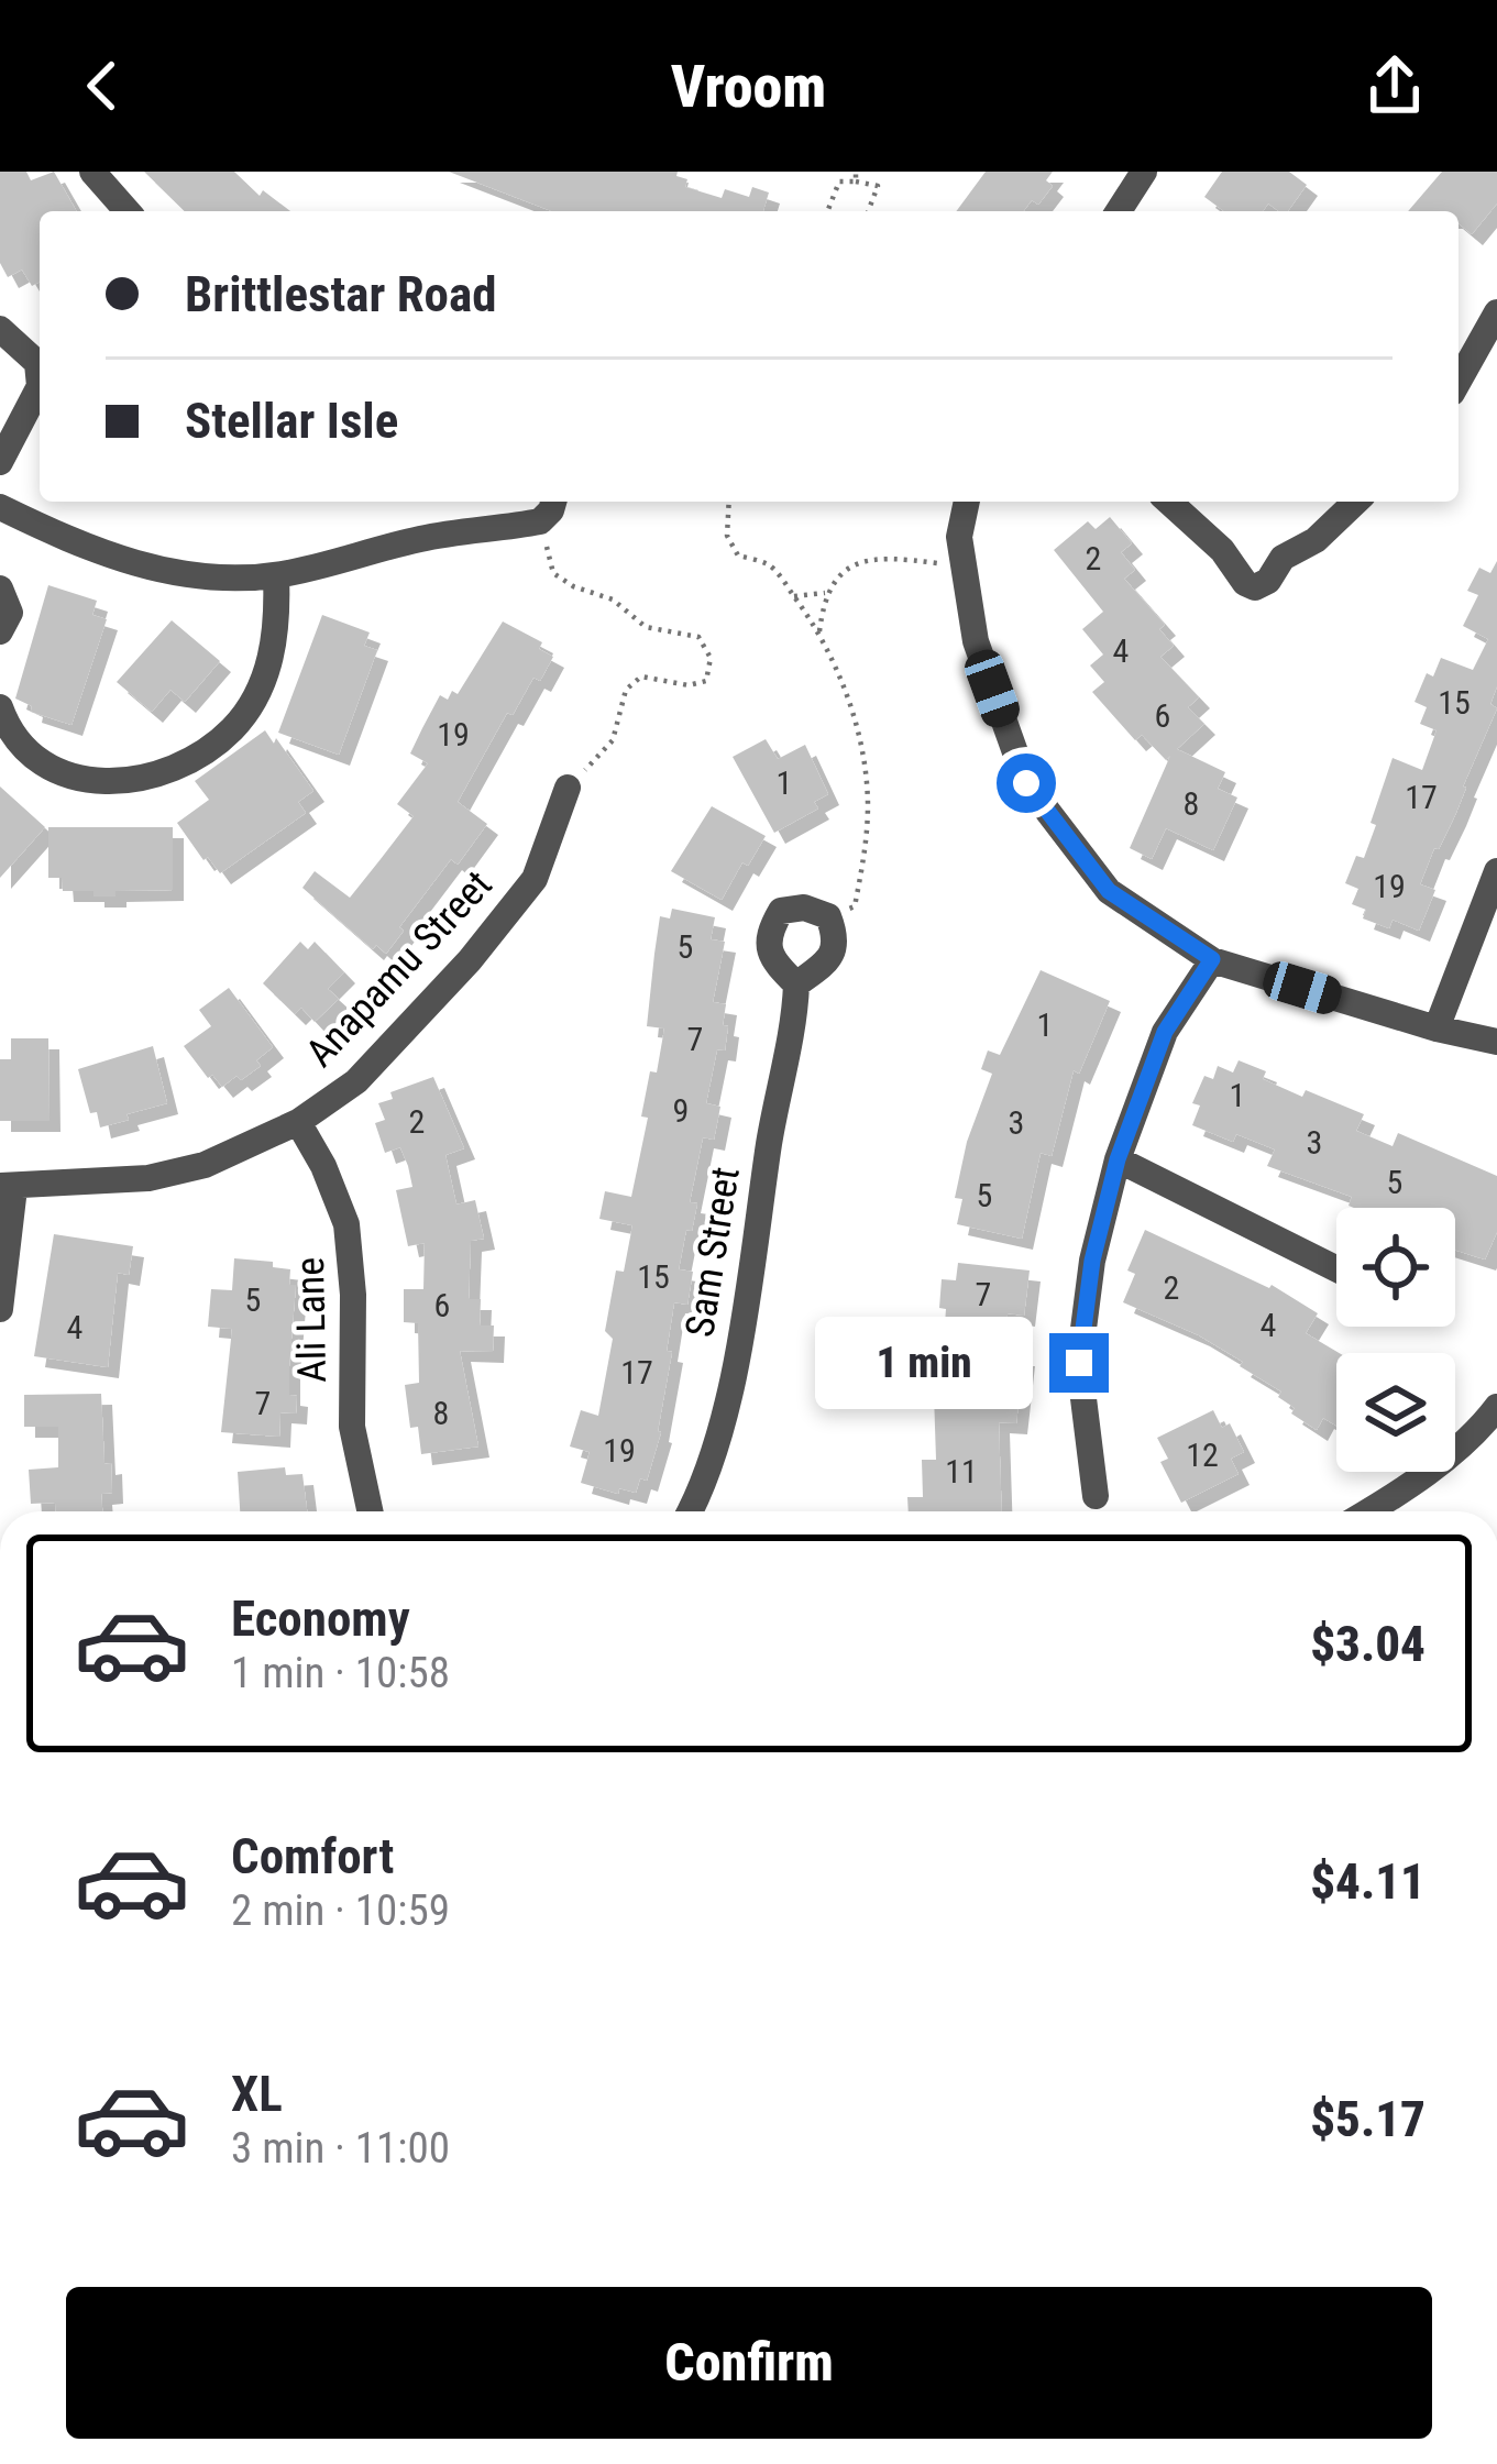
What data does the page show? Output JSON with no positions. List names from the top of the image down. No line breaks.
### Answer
{"streets":{"street":["Anapamu Street","Sam Street","Ali Lane"]},"crossings":[["Anapamu Street","Ali Lane"]],"house_numbers":["2","4","15","6","19","1","17","8","19","5","1","7","1","9","2","3","3","5","5","15","2","7","5","6","4","4","17","7","8","19","12","11"],"page":{"header":"Vroom","banner":["Brittlestar Road","Stellar Isle"],"bubble":"1 min","list":[{"name":"Economy","note":"1 min · 10:58","value":"$3.04"},{"name":"Comfort","note":"2 min · 10:59","value":"$4.11"},{"name":"XL","note":"3 min · 11:00","value":"$5.17"}],"buttons":"Confirm"}}
